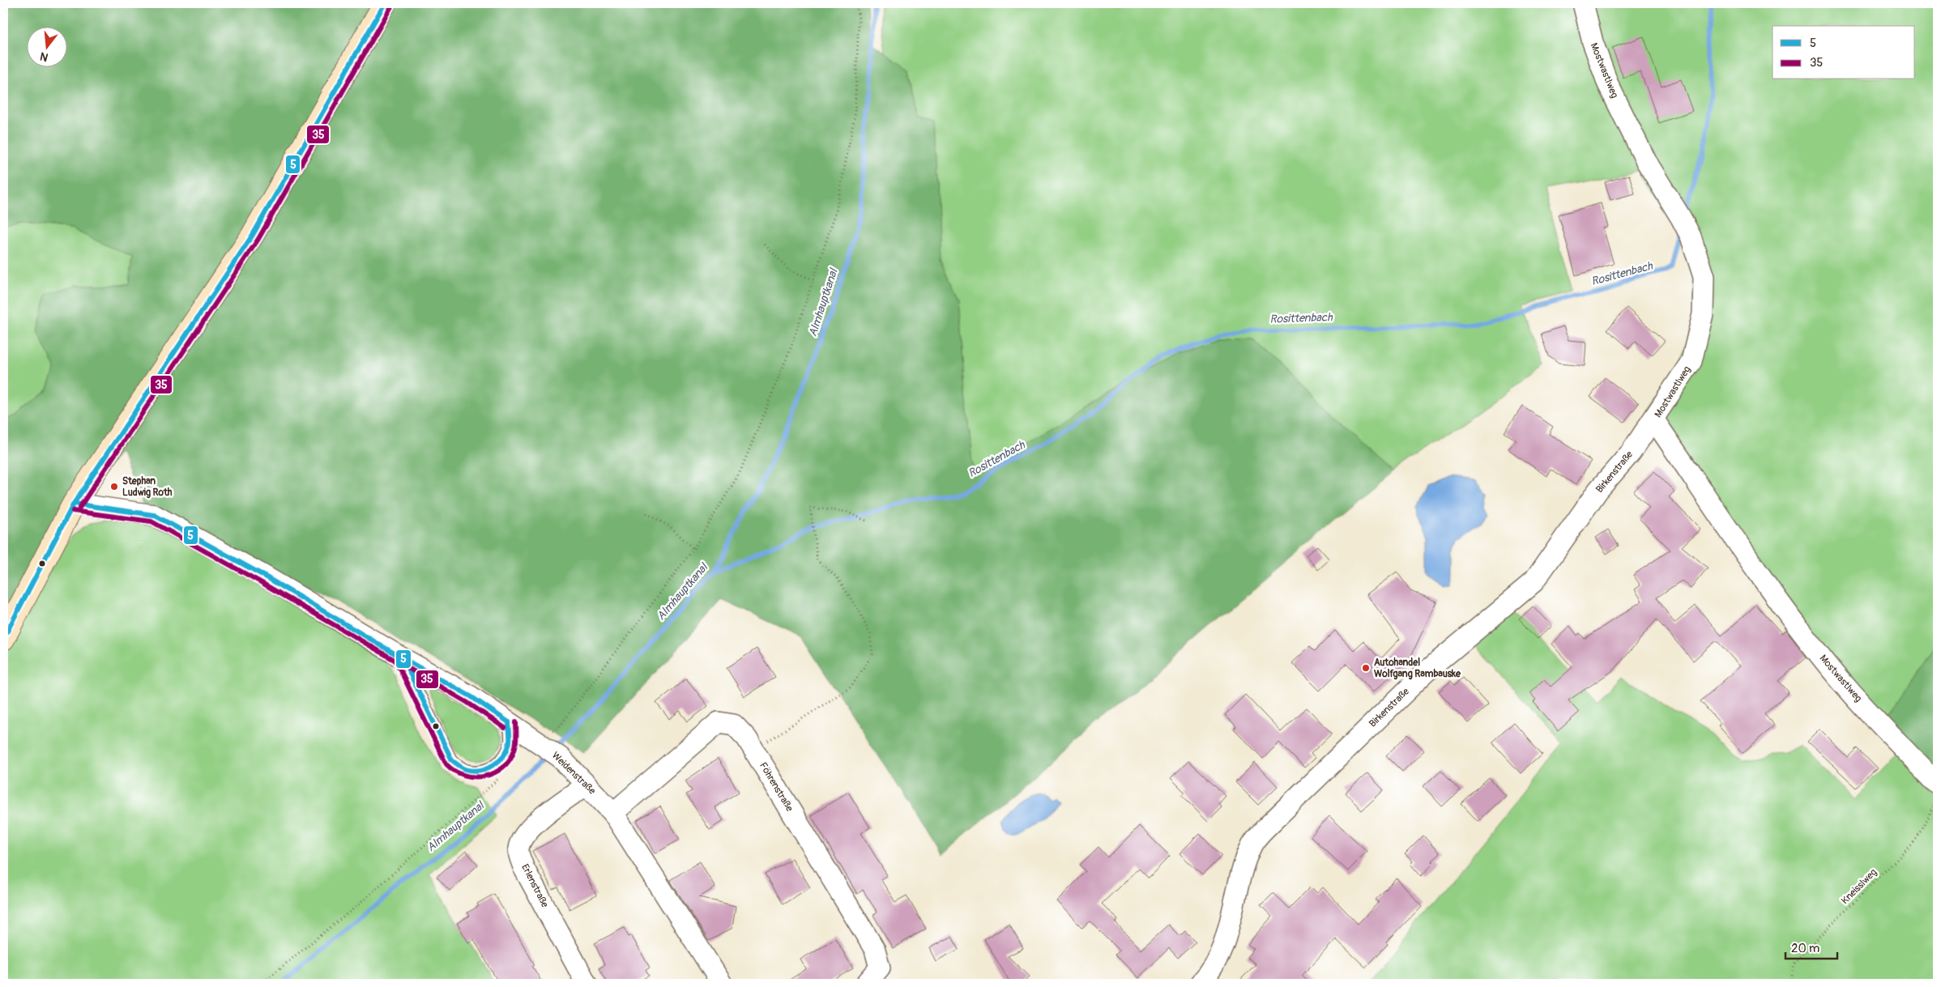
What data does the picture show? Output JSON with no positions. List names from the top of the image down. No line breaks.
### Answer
{"streets":{"street":["Mostwastlweg","Birkenstraße","Weidenstraße","Föhrenstraße","Erlenstraße"],"path":["Kneisslweg"]},"crossings":[["Mostwastlweg","Birkenstraße"],["Weidenstraße","Föhrenstraße"],["Weidenstraße","Erlenstraße"]],"water":["Rosittenbach","Almhauptkanal"],"places":["Stephan Ludwig Roth","Autohandel Wolfgang Rambauske"],"lines":["transit line 5","transit line 35"],"legend":["5","35"],"scale_bar":"20 m","north":"bottom"}
